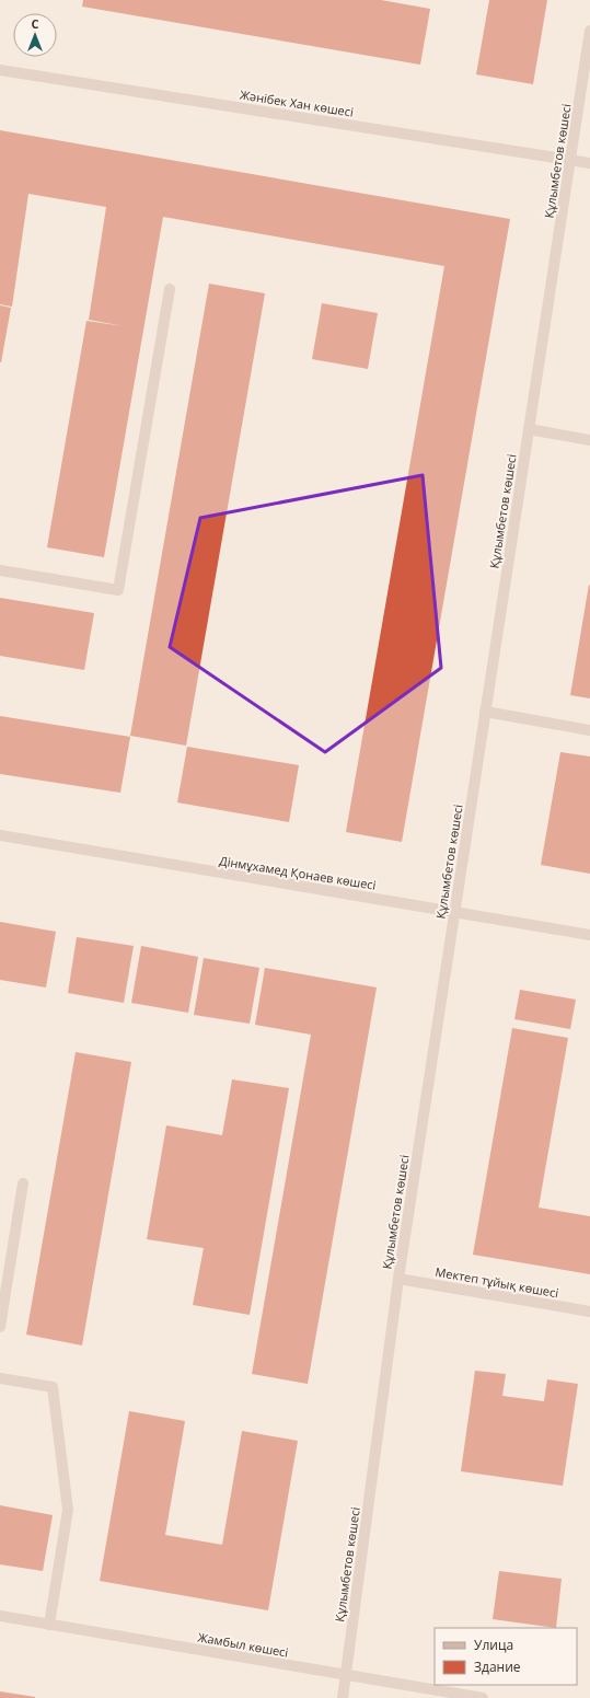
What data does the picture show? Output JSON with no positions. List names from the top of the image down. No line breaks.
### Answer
{"streets":{"street":["Жәнібек Хан көшесі","Құлымбетов көшесі","Дінмұхамед Қонаев көшесі","Мектеп тұйық көшесі","Жамбыл көшесі"]},"crossings":[["Жәнібек Хан көшесі","Құлымбетов көшесі"],["Құлымбетов көшесі","Дінмұхамед Қонаев көшесі"],["Құлымбетов көшесі","Мектеп тұйық көшесі"],["Құлымбетов көшесі","Жамбыл көшесі"]],"legend":["Улица","Здание"],"north":"top"}
